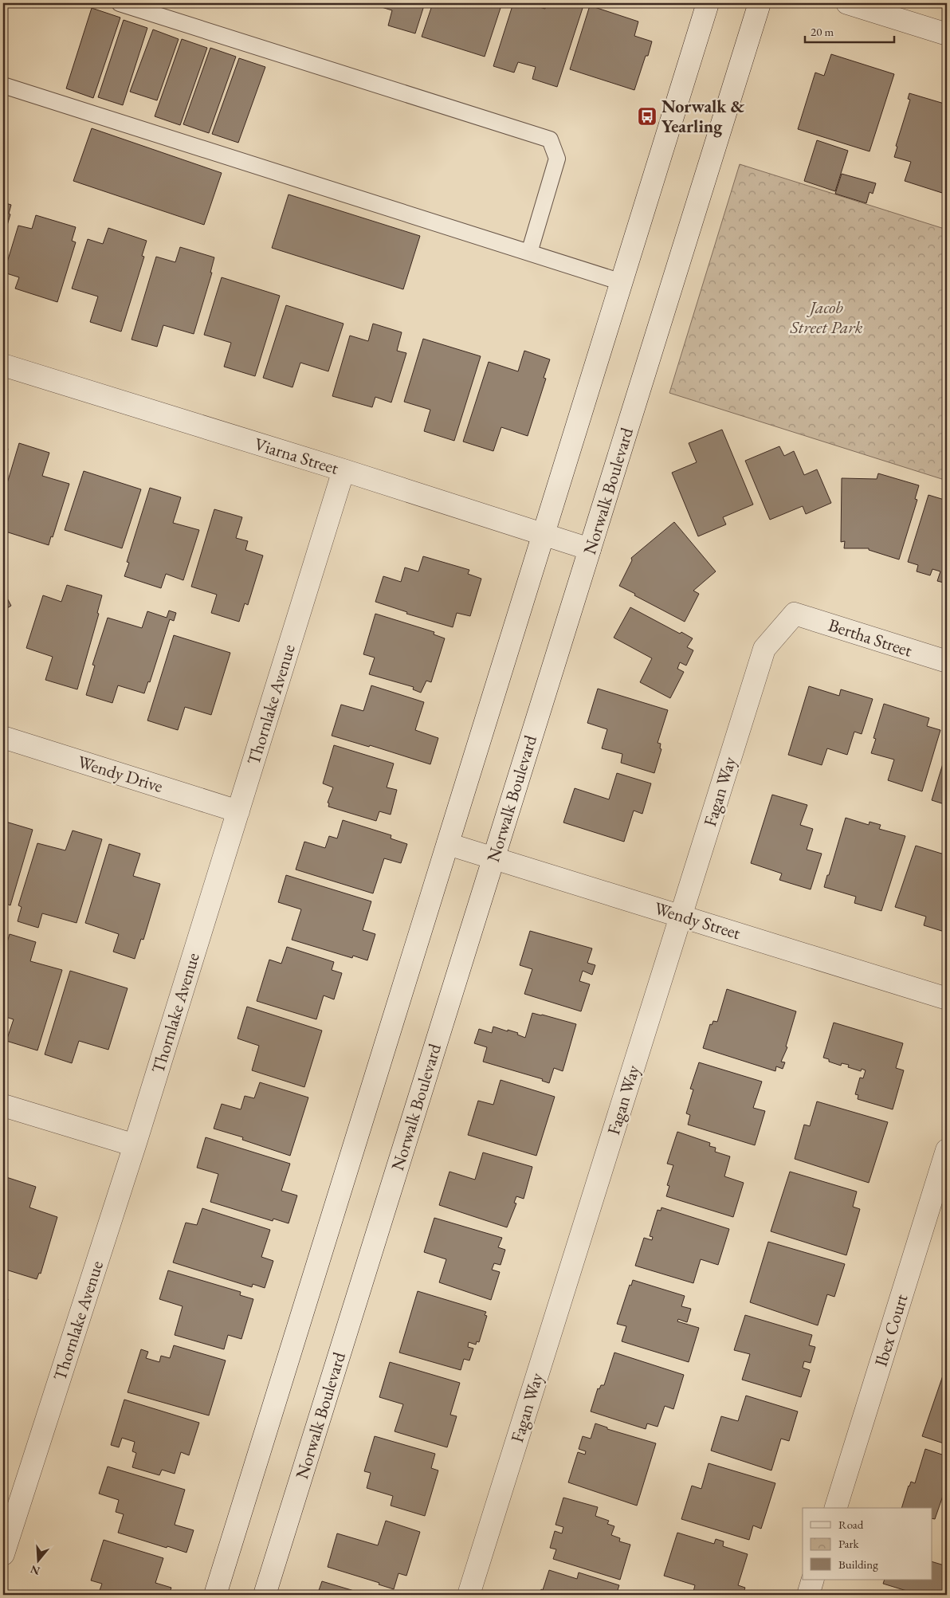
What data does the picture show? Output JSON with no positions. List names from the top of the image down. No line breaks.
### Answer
{"streets":{"street":["Viarna Street","Norwalk Boulevard","Bertha Street","Thornlake Avenue","Wendy Drive","Fagan Way","Wendy Street","Ibex Court"]},"crossings":[["Viarna Street","Norwalk Boulevard"],["Viarna Street","Thornlake Avenue"],["Norwalk Boulevard","Wendy Street"],["Bertha Street","Fagan Way"],["Thornlake Avenue","Wendy Drive"],["Fagan Way","Wendy Street"]],"parks":["Jacob Street Park"],"places":{"bus stop":["Norwalk & Yearling"]},"legend":["Road","Park","Building"],"scale_bar":"20 m","north":"bottom"}
